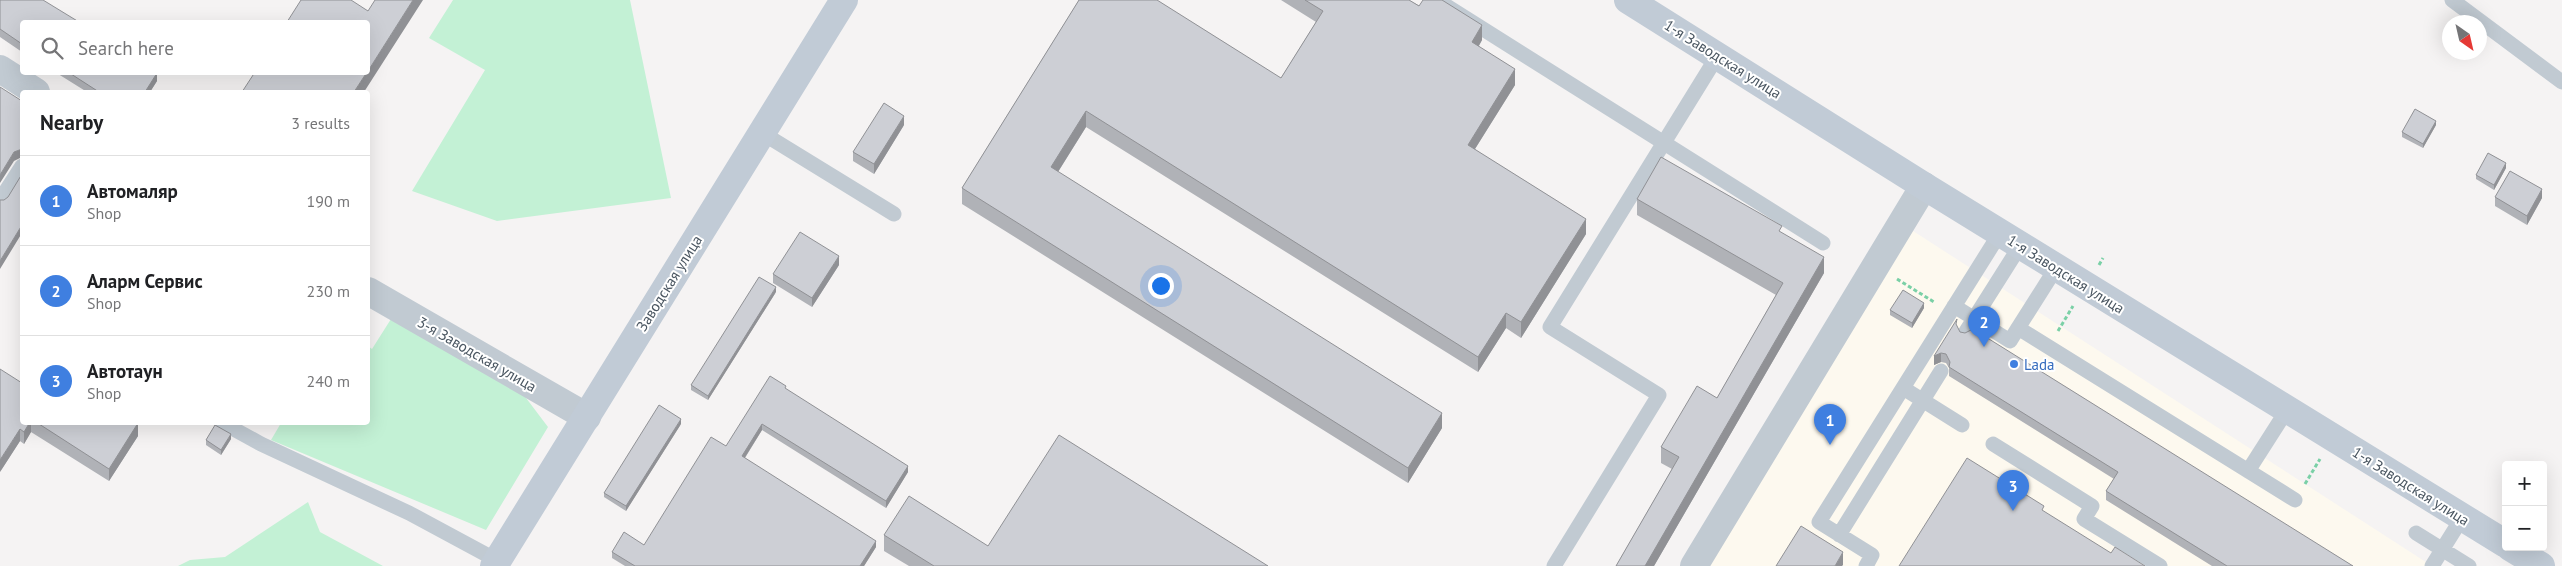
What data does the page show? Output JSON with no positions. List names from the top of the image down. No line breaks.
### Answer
{"streets":{"main road":["1-я Заводская улица","Заводская улица"],"street":["3-я Заводская улица"]},"crossings":[["Заводская улица","3-я Заводская улица"]],"places":["Lada"],"north":"bottom right","page":{"search":"Search here","heading":["Nearby","3 results"],"list":[{"mark":"1","name":"Автомаляр","note":"Shop","value":"190 m"},{"mark":"2","name":"Аларм Сервис","note":"Shop","value":"230 m"},{"mark":"3","name":"Автотаун","note":"Shop","value":"240 m"}],"pins":["2","1","3"],"map_buttons":["+","−"]}}
